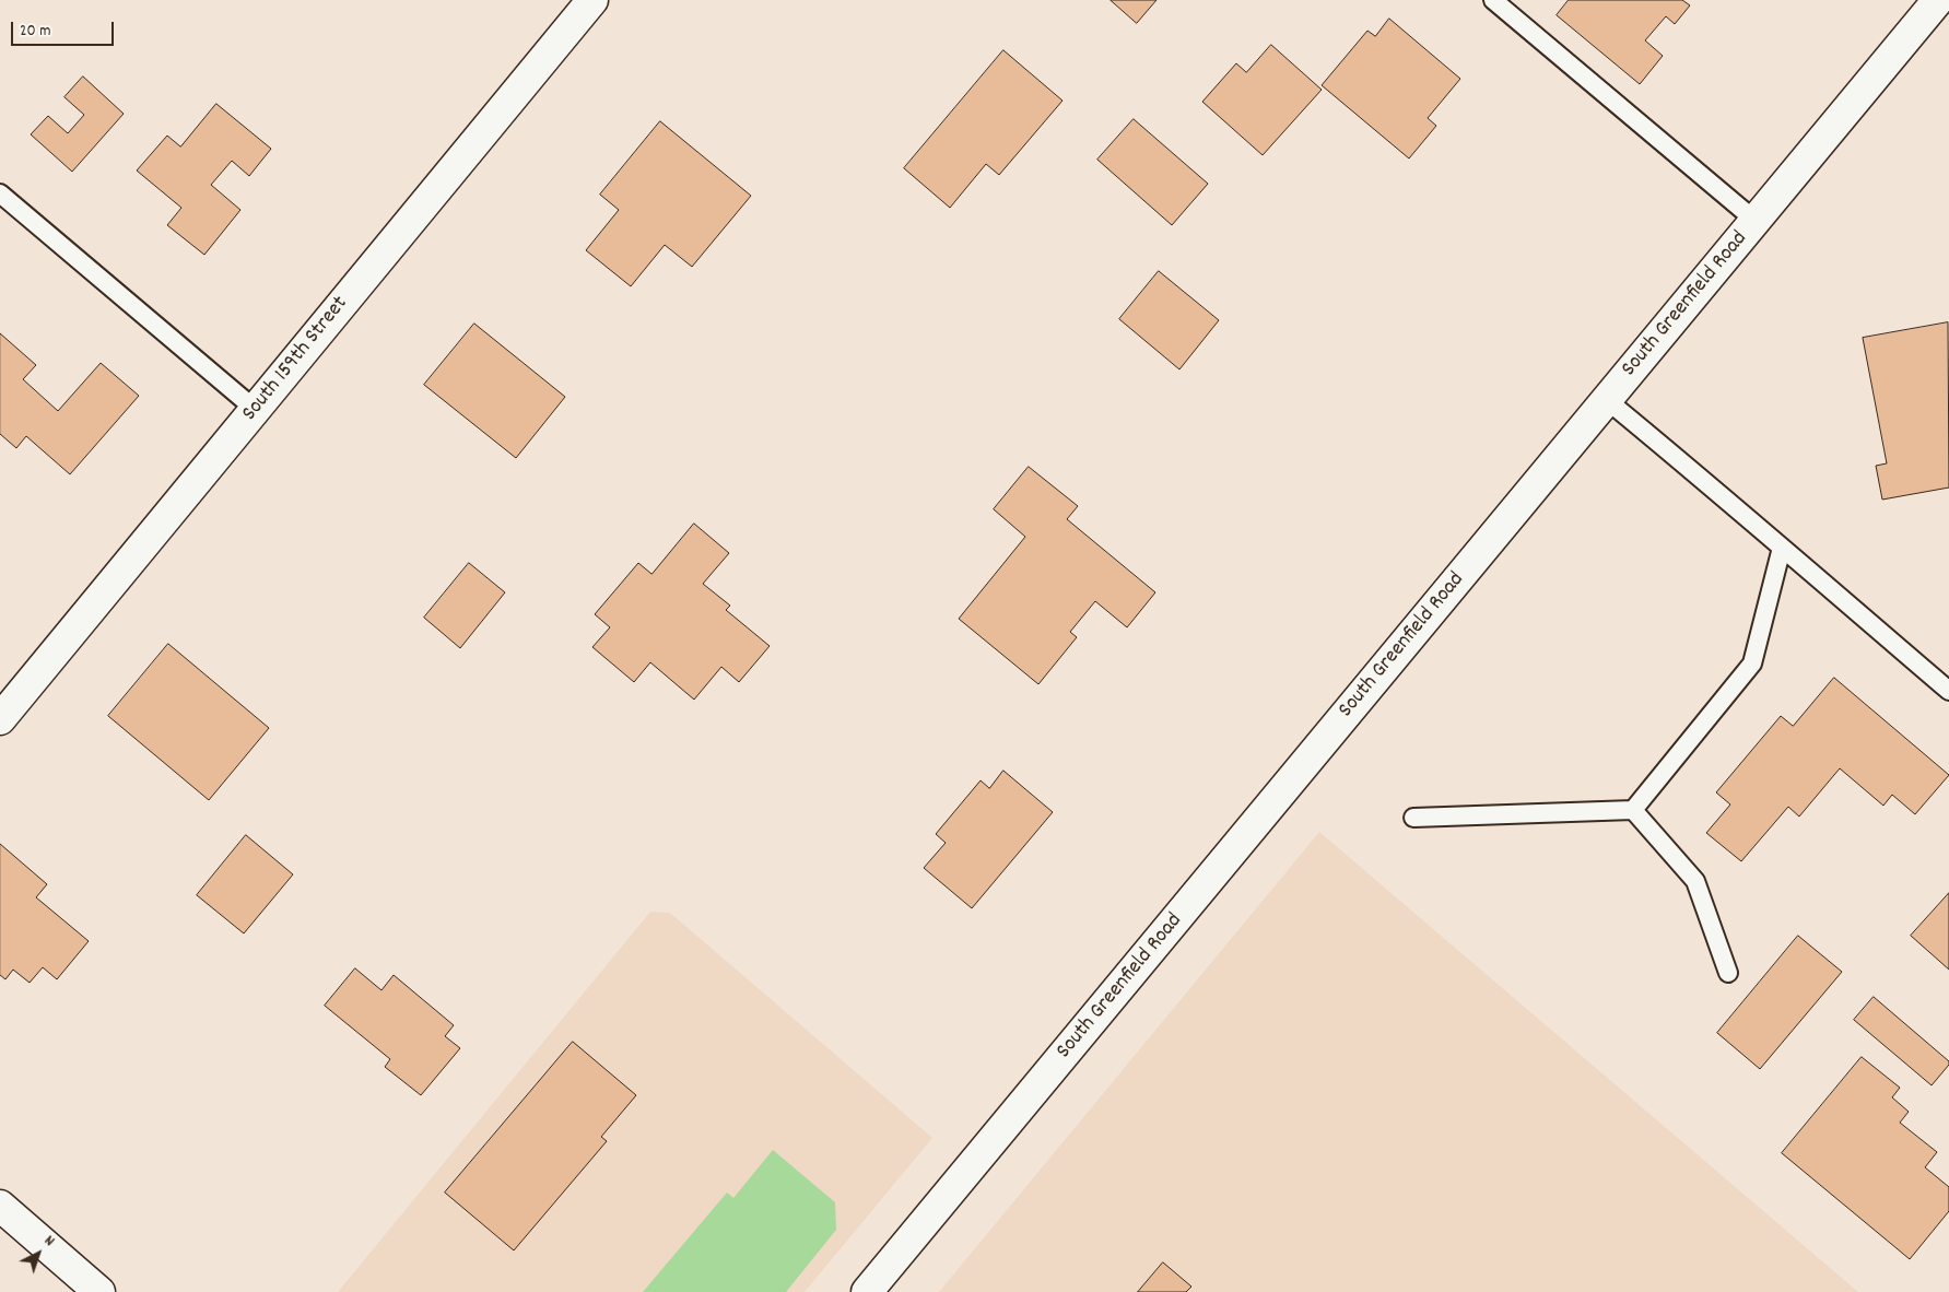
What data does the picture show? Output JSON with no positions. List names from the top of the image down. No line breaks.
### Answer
{"streets":{"main road":["South Greenfield Road","South 159th Street"]},"scale_bar":"20 m","north":"top right"}
